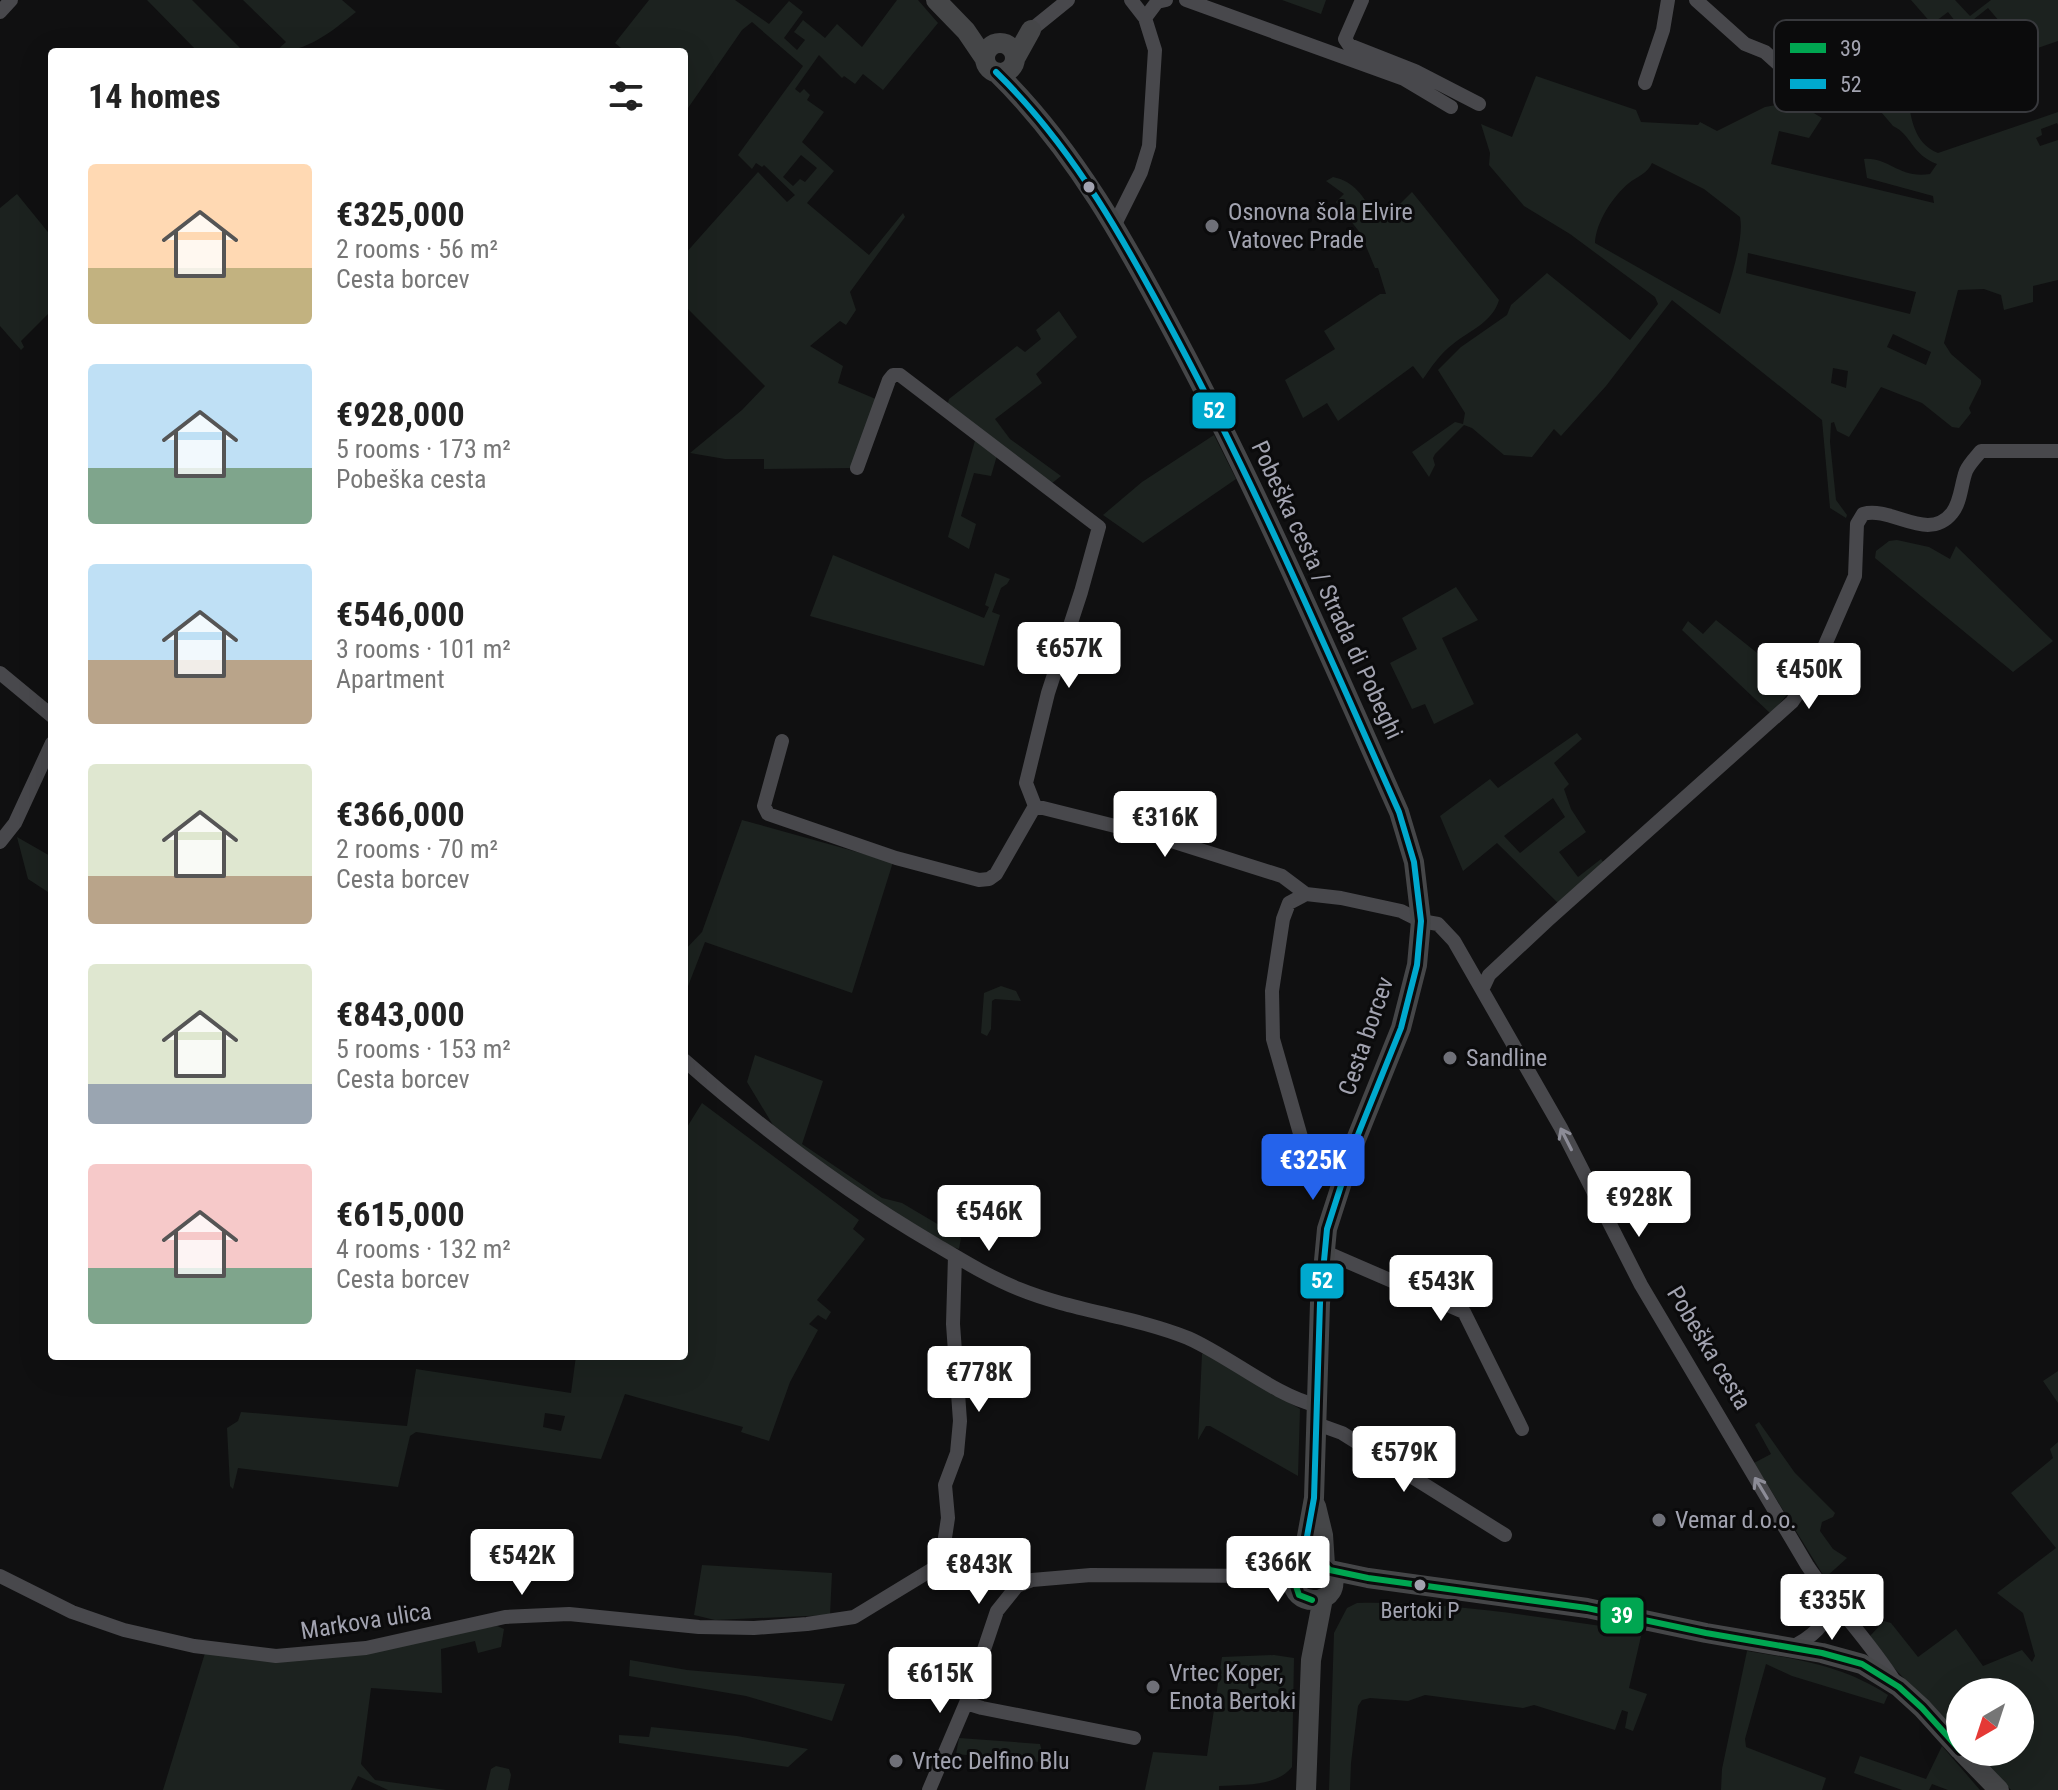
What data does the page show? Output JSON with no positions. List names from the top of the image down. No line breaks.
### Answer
{"streets":{"street":["Pobeška cesta / Strada di Pobeghi","Cesta borcev","Pobeška cesta","Markova ulica"]},"crossings":[["Pobeška cesta / Strada di Pobeghi","Cesta borcev"],["Pobeška cesta / Strada di Pobeghi","Pobeška cesta"],["Cesta borcev","Pobeška cesta"]],"one_way":["Pobeška cesta"],"places":["Osnovna šola Elvire Vatovec Prade","Sandline","Vemar d.o.o.","Bertoki P","Vrtec Koper, Enota Bertoki","Vrtec Delfino Blu"],"lines":["transit line 52","transit line 39"],"legend":["39","52"],"north":"bottom left","page":{"heading":"14 homes","list":[{"name":"€325,000","note":"2 rooms · 56 m² · Cesta borcev"},{"name":"€928,000","note":"5 rooms · 173 m² · Pobeška cesta"},{"name":"€546,000","note":"3 rooms · 101 m² · Apartment"},{"name":"€366,000","note":"2 rooms · 70 m² · Cesta borcev"},{"name":"€843,000","note":"5 rooms · 153 m² · Cesta borcev"},{"name":"€615,000","note":"4 rooms · 132 m² · Cesta borcev"}],"price":["€657K","€450K","€316K","€325K","€928K","€546K","€543K","€778K","€579K","€542K","€366K","€843K","€335K","€615K"]}}
